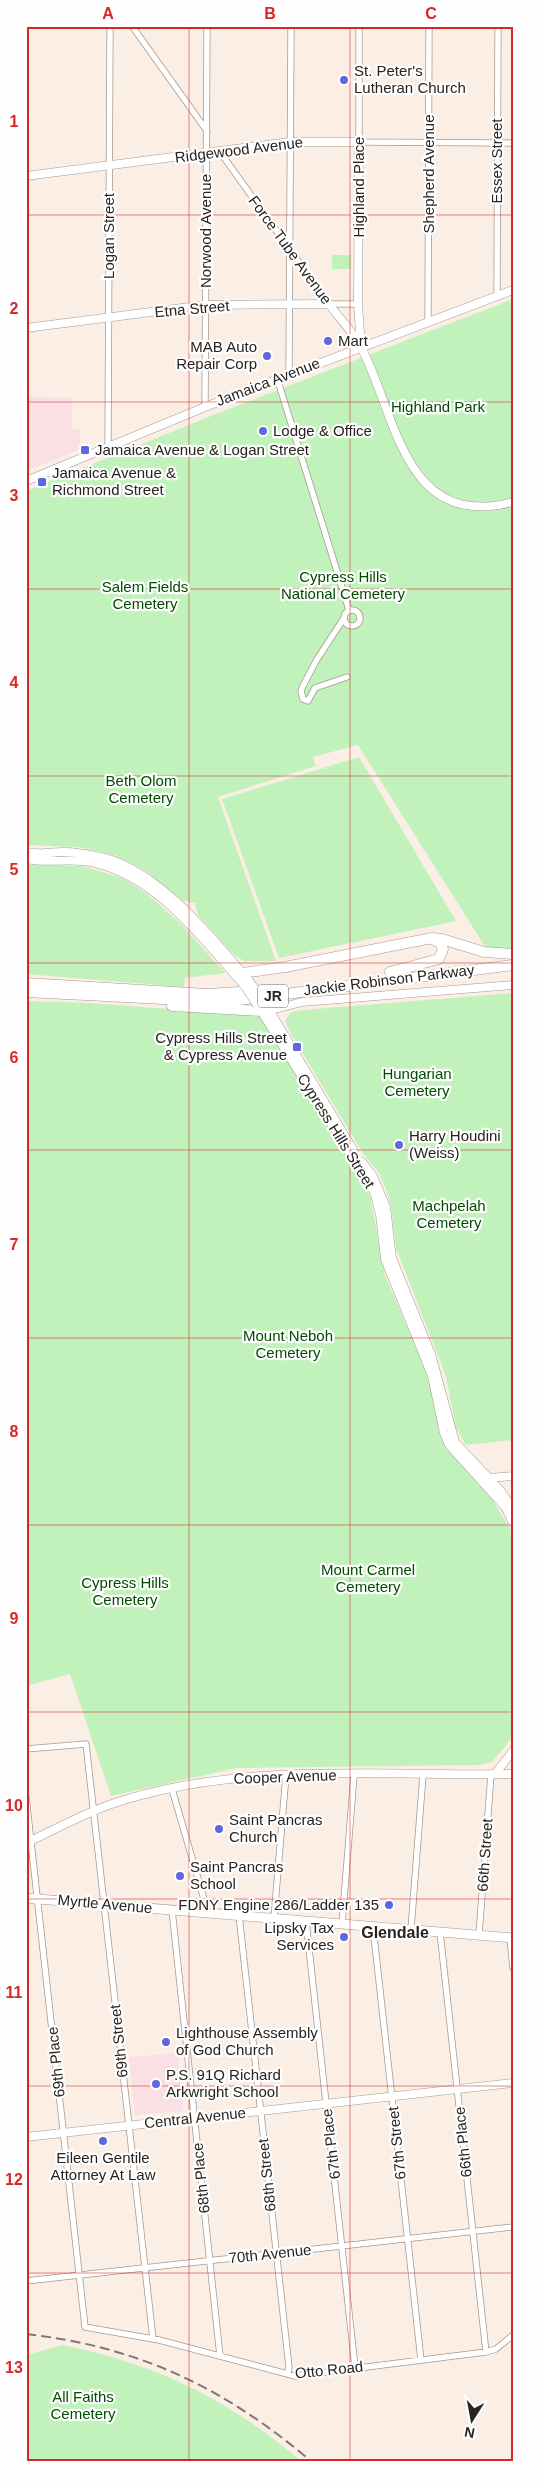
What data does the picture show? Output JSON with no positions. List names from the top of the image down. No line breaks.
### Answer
{"streets":{"highway":["Jackie Robinson Parkway","JR"],"main road":["Ridgewood Avenue","Highland Place","Force Tube Avenue","Etna Street","Jamaica Avenue","Cypress Hills Street","Cooper Avenue","Myrtle Avenue","Central Avenue"],"street":["Essex Street","Shepherd Avenue","Norwood Avenue","Logan Street","66th Street","69th Street","69th Place","66th Place","67th Street","67th Place","68th Street","68th Place","70th Avenue","Otto Road"]},"crossings":[["Ridgewood Avenue","Essex Street"],["Ridgewood Avenue","Shepherd Avenue"],["Ridgewood Avenue","Highland Place"],["Ridgewood Avenue","Norwood Avenue"],["Ridgewood Avenue","Logan Street"],["Ridgewood Avenue","Force Tube Avenue"],["Essex Street","Jamaica Avenue"],["Shepherd Avenue","Jamaica Avenue"],["Highland Place","Force Tube Avenue"],["Highland Place","Etna Street"],["Highland Place","Jamaica Avenue"],["Norwood Avenue","Etna Street"],["Norwood Avenue","Jamaica Avenue"],["Logan Street","Etna Street"],["Logan Street","Jamaica Avenue"],["Force Tube Avenue","Etna Street"],["Force Tube Avenue","Jamaica Avenue"],["Cooper Avenue","66th Street"],["Cooper Avenue","69th Street"],["Cooper Avenue","69th Place"],["66th Street","Myrtle Avenue"],["Myrtle Avenue","69th Street"],["Myrtle Avenue","69th Place"],["Myrtle Avenue","66th Place"],["Myrtle Avenue","67th Street"],["Myrtle Avenue","67th Place"],["Myrtle Avenue","68th Street"],["Myrtle Avenue","68th Place"],["69th Street","Central Avenue"],["69th Street","70th Avenue"],["69th Street","Otto Road"],["69th Place","Central Avenue"],["69th Place","70th Avenue"],["69th Place","Otto Road"],["Central Avenue","66th Place"],["Central Avenue","67th Street"],["Central Avenue","67th Place"],["Central Avenue","68th Street"],["Central Avenue","68th Place"],["66th Place","70th Avenue"],["66th Place","Otto Road"],["67th Street","70th Avenue"],["67th Street","Otto Road"],["67th Place","70th Avenue"],["67th Place","Otto Road"],["68th Street","70th Avenue"],["68th Street","Otto Road"],["68th Place","70th Avenue"],["68th Place","Otto Road"]],"districts":["Glendale"],"parks":["Highland Park","Cypress Hills National Cemetery","Salem Fields Cemetery","Beth Olom Cemetery","Hungarian Cemetery","Machpelah Cemetery","Mount Neboh Cemetery","Mount Carmel Cemetery","Cypress Hills Cemetery","All Faiths Cemetery"],"places":{"other":["St. Peter's Lutheran Church","Mart","MAB Auto Repair Corp","Lodge & Office","Harry Houdini (Weiss)","Saint Pancras Church","Saint Pancras School","FDNY Engine 286/Ladder 135","Lipsky Tax Services","Lighthouse Assembly of God Church","P.S. 91Q Richard Arkwright School","Eileen Gentile Attorney At Law"],"transit":["Jamaica Avenue & Logan Street","Jamaica Avenue & Richmond Street","Cypress Hills Street & Cypress Avenue"]},"north":"bottom","grid":{"columns":["A","B","C"],"rows":["1","2","3","4","5","6","7","8","9","10","11","12","13"]}}
